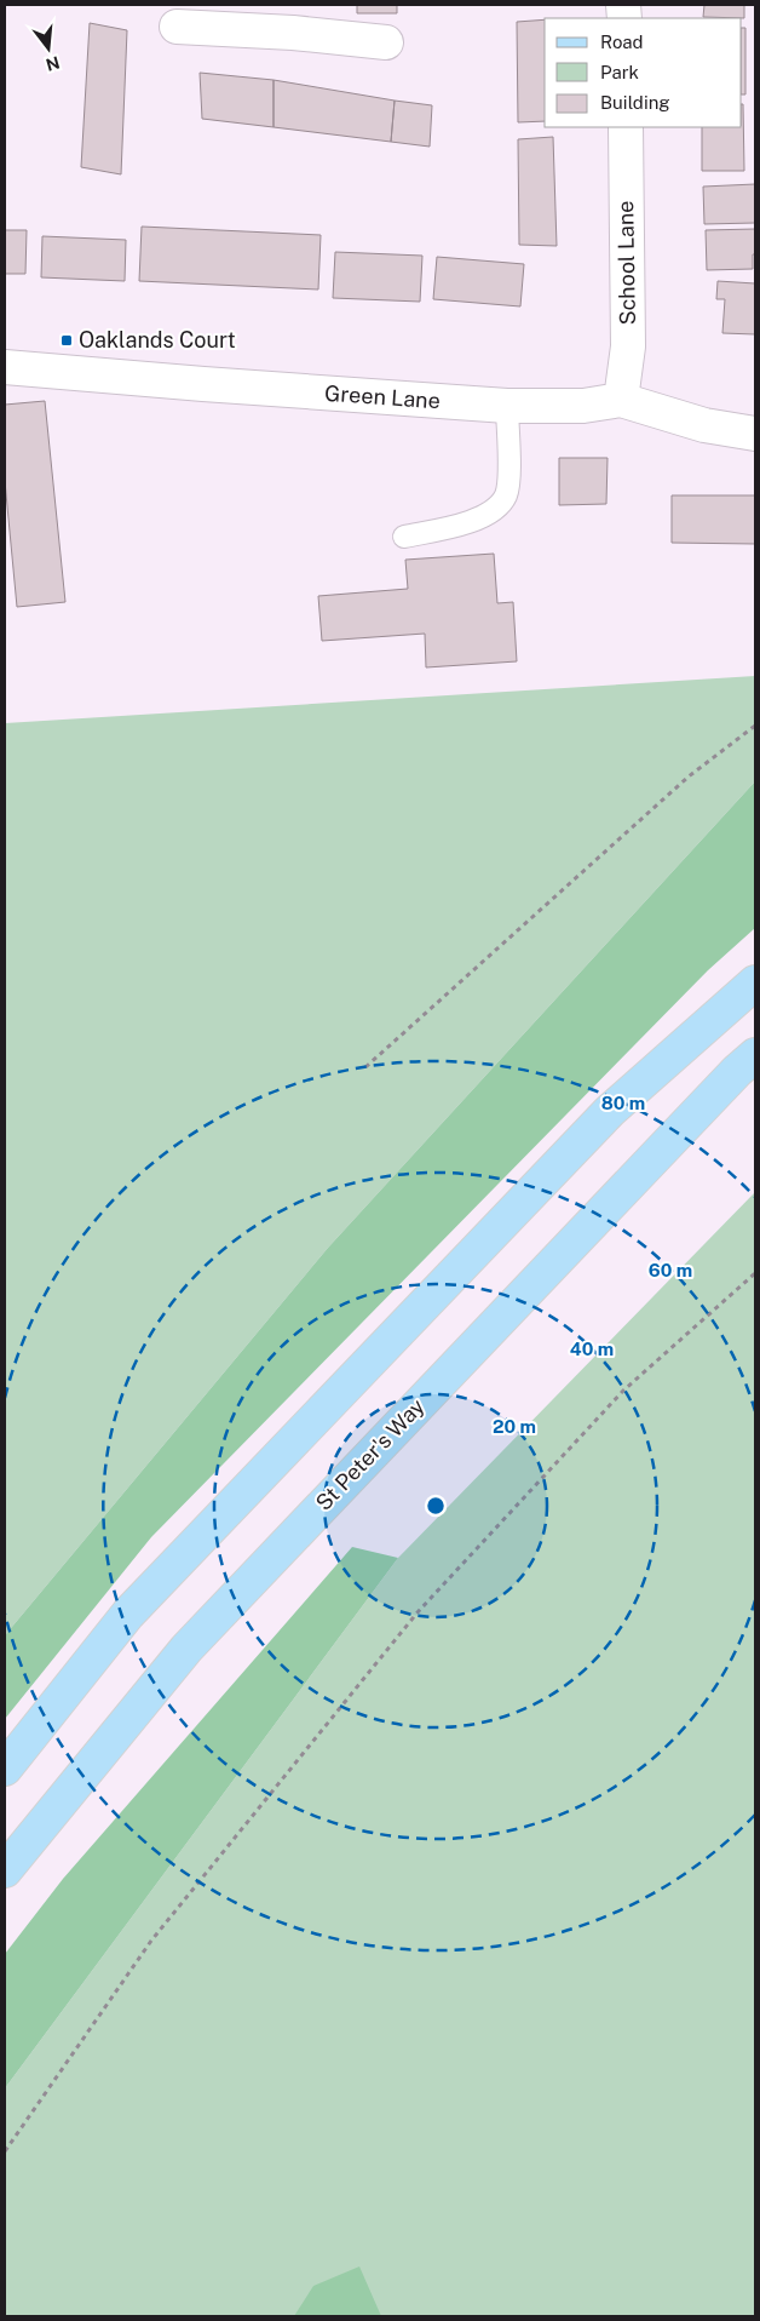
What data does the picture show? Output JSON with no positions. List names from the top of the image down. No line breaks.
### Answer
{"streets":{"main road":["St Peter's Way"],"street":["School Lane","Green Lane"]},"crossings":[["School Lane","Green Lane"]],"places":{"transit":["Oaklands Court"]},"legend":["Road","Park","Building"],"north":"bottom","rings":["80 m","60 m","40 m","20 m"]}
